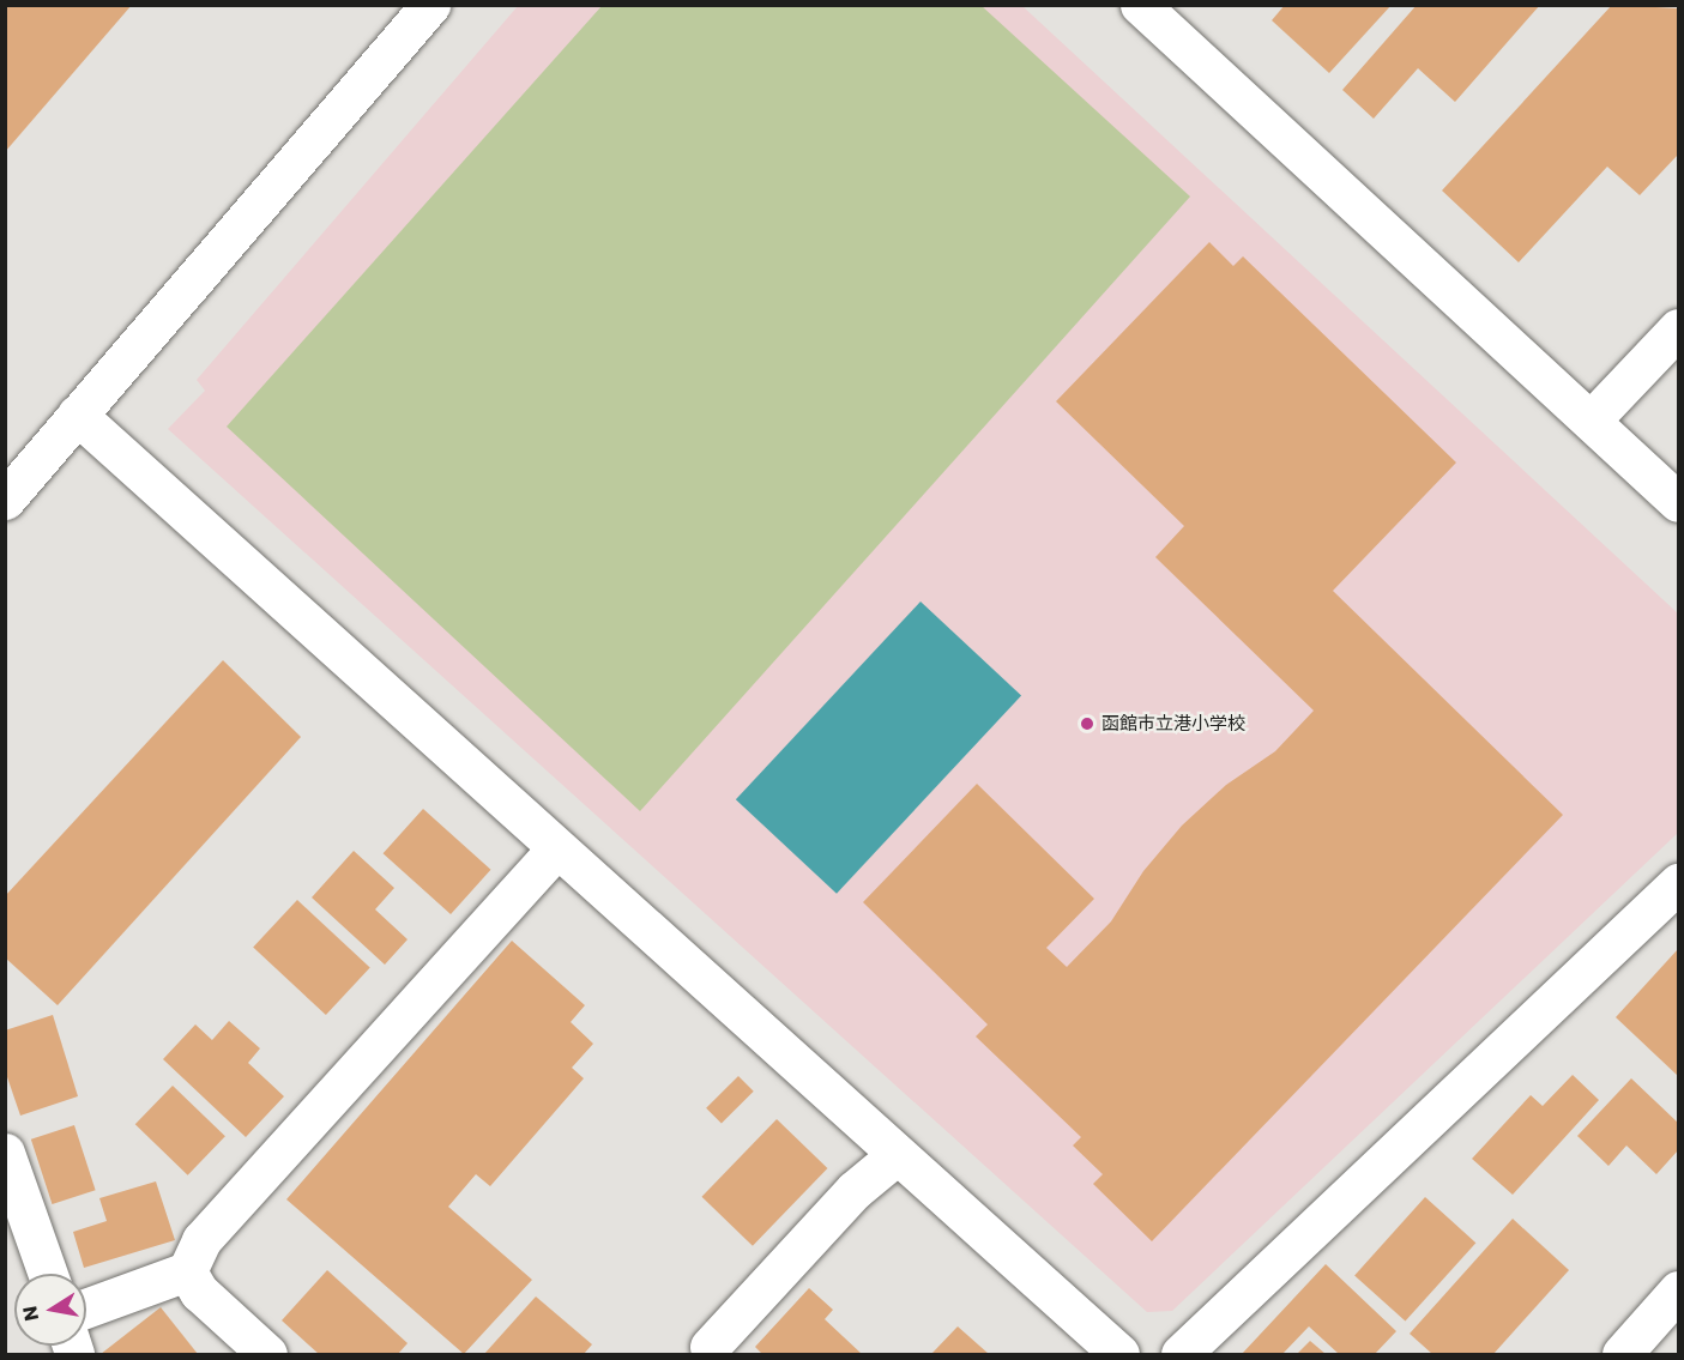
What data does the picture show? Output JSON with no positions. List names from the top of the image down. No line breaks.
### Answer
{"places":["函館市立港小学校"],"north":"left"}
